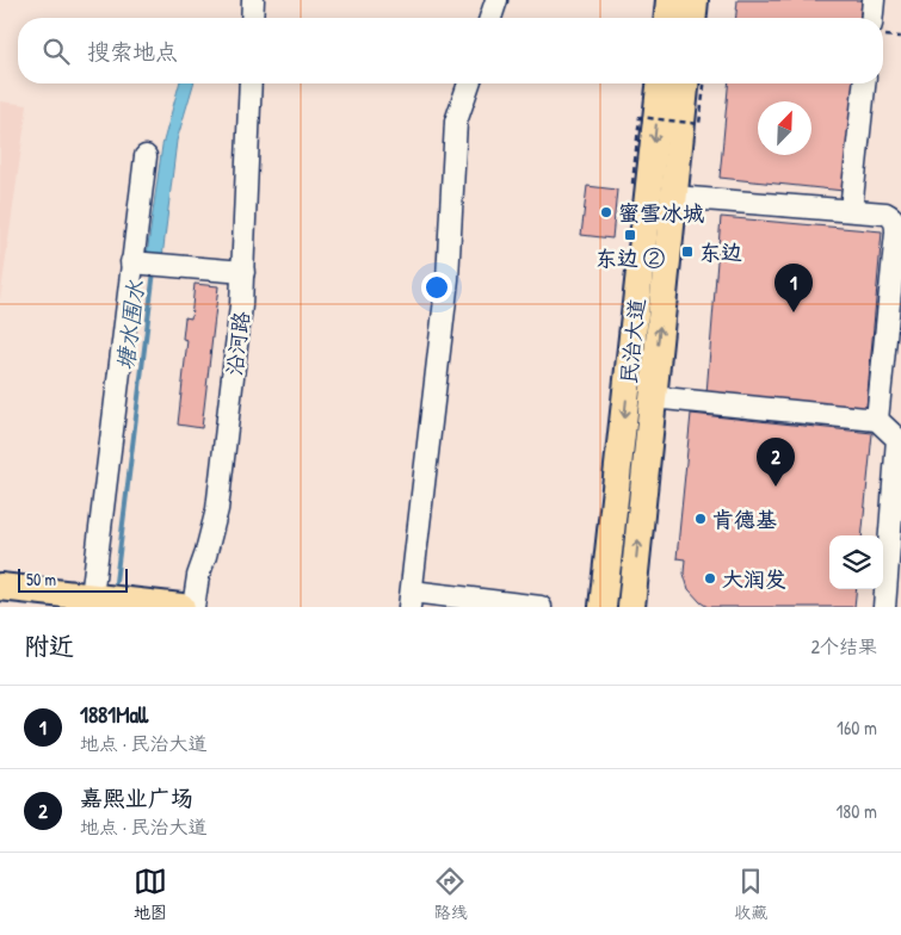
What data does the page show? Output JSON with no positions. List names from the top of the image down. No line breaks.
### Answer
{"streets":{"main road":["民治大道"],"street":["沿河路"]},"water":["塘水围水"],"places":{"other":["蜜雪冰城","肯德基","大润发"],"transit":["东边 ②","东边"]},"scale_bar":"50 m","north":"top right","page":{"search":"搜索地点","pins":["1","2"],"scale":"50 m","heading":["附近","2个结果"],"list":[{"mark":"1","name":"1881Mall","note":"地点 · 民治大道","value":"160 m"},{"mark":"2","name":"嘉熙业广场","note":"地点 · 民治大道","value":"180 m"}],"nav":["地图","路线","收藏"]}}
